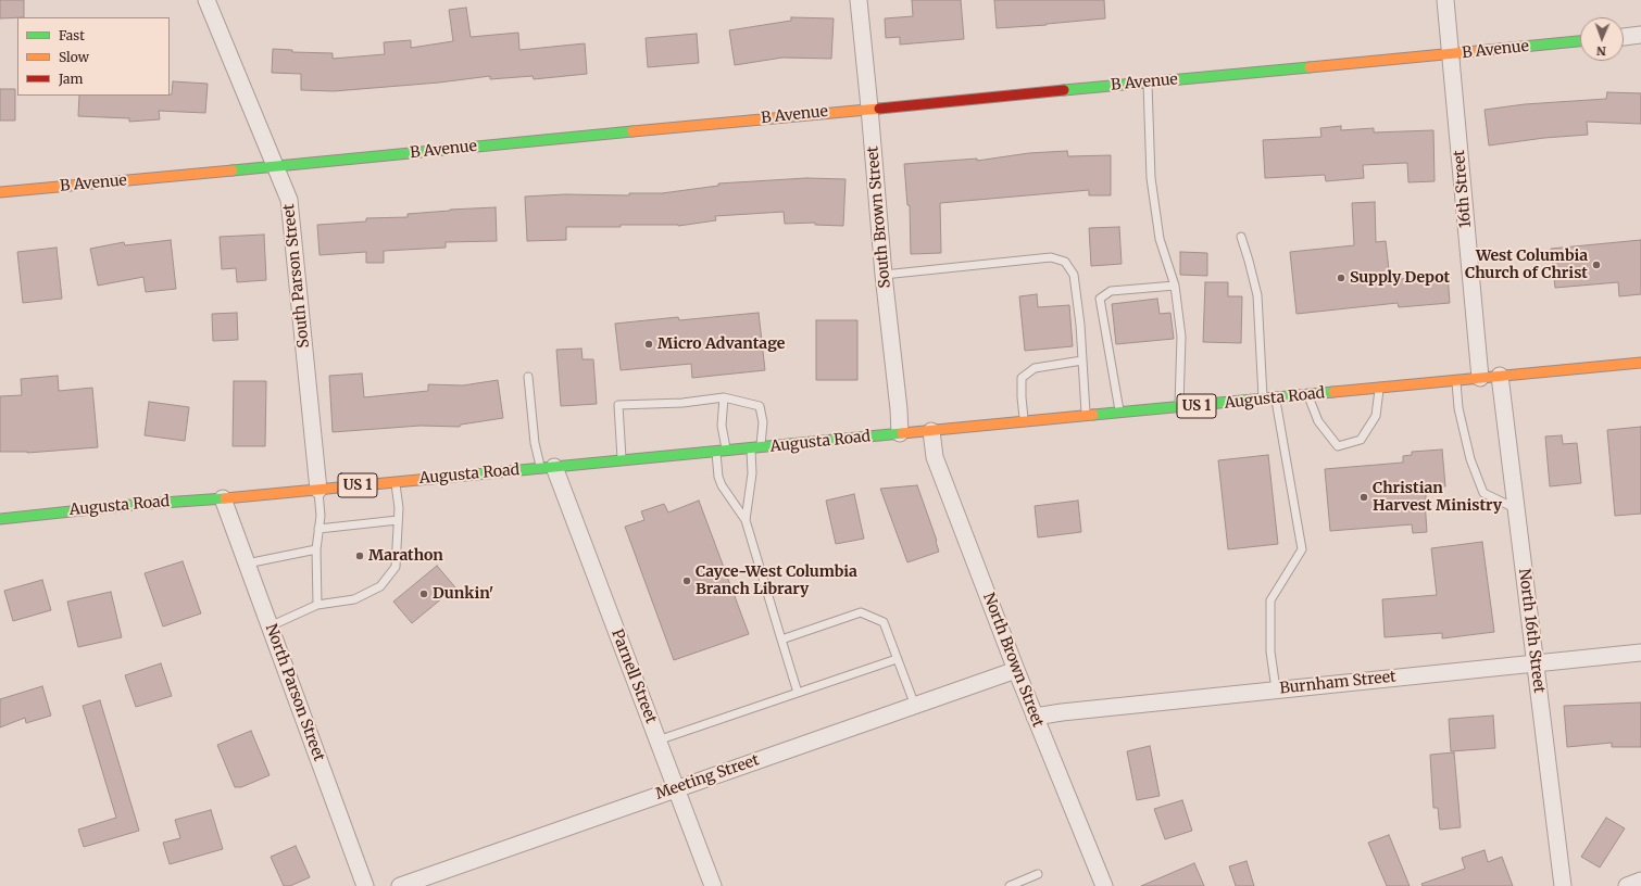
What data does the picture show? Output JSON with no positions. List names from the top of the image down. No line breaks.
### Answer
{"streets":{"main road":["B Avenue","Augusta Road","US 1"],"street":["16th Street","South Brown Street","South Parson Street","North 16th Street","North Brown Street","Parnell Street","Burnham Street","North Parson Street","Meeting Street"]},"crossings":[["B Avenue","16th Street"],["B Avenue","South Brown Street"],["B Avenue","South Parson Street"],["16th Street","Augusta Road"],["South Brown Street","Augusta Road"],["South Parson Street","Augusta Road"],["Augusta Road","North 16th Street"],["Augusta Road","North Brown Street"],["Augusta Road","Parnell Street"],["Augusta Road","North Parson Street"],["North 16th Street","Burnham Street"],["North Brown Street","Burnham Street"],["North Brown Street","Meeting Street"],["Parnell Street","Meeting Street"]],"places":["West Columbia Church of Christ","Supply Depot","Micro Advantage","Christian Harvest Ministry","Marathon","Cayce-West Columbia Branch Library","Dunkin'"],"legend":["Fast","Slow","Jam"],"north":"bottom"}
